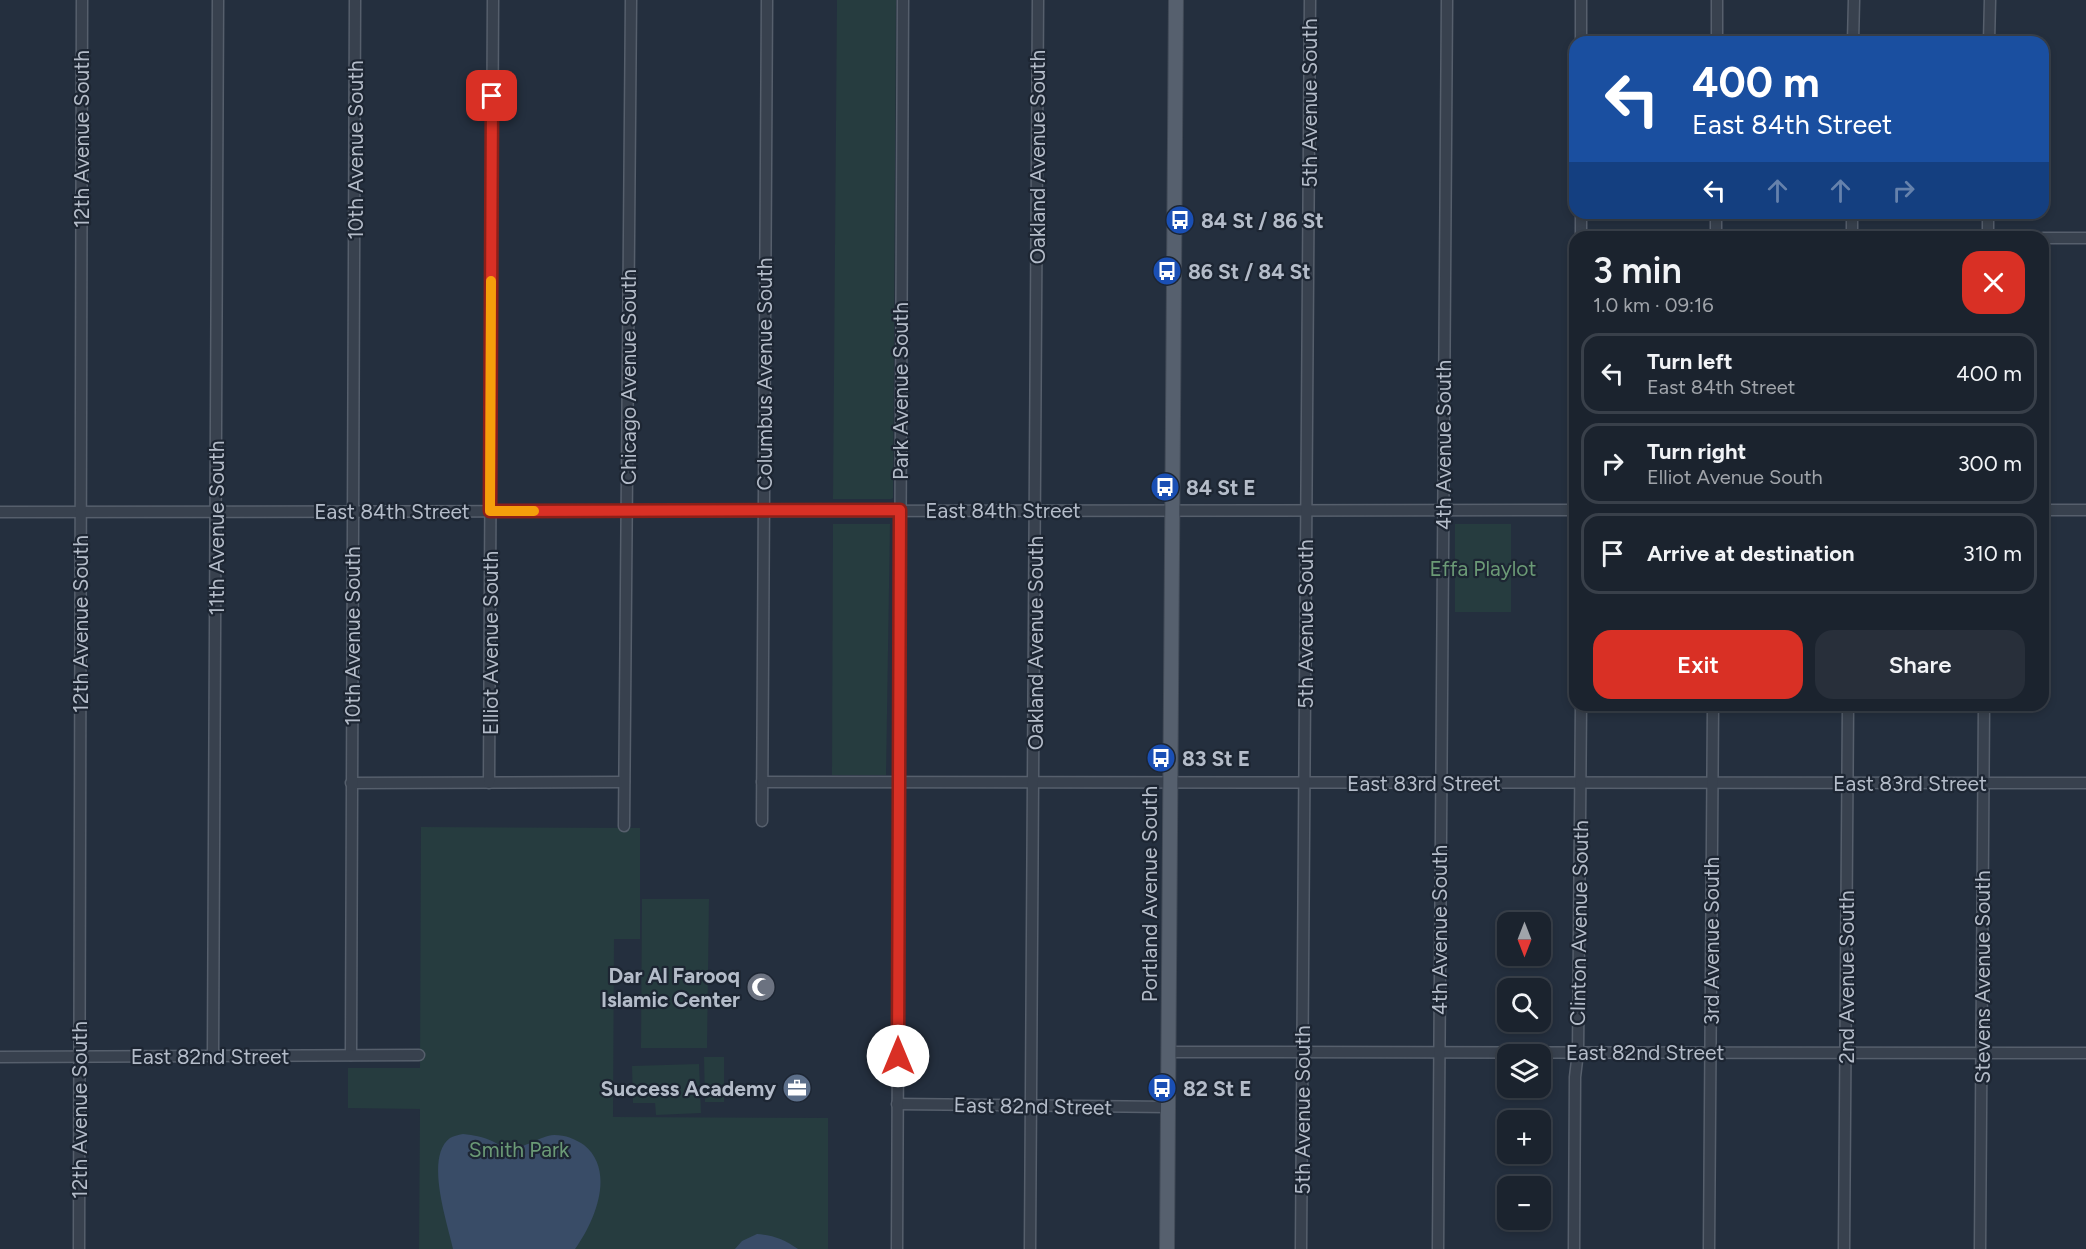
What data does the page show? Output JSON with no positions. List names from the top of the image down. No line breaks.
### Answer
{"streets":{"main road":["Portland Avenue South"],"street":["5th Avenue South","12th Avenue South","10th Avenue South","Oakland Avenue South","Columbus Avenue South","Chicago Avenue South","Park Avenue South","4th Avenue South","East 84th Street","11th Avenue South","Elliot Avenue South","East 83rd Street","Clinton Avenue South","3rd Avenue South","2nd Avenue South","Stevens Avenue South","East 82nd Street"]},"crossings":[["5th Avenue South","East 84th Street"],["5th Avenue South","East 83rd Street"],["5th Avenue South","East 82nd Street"],["12th Avenue South","East 84th Street"],["12th Avenue South","East 82nd Street"],["10th Avenue South","East 84th Street"],["10th Avenue South","East 82nd Street"],["Oakland Avenue South","East 84th Street"],["Oakland Avenue South","East 83rd Street"],["Oakland Avenue South","East 82nd Street"],["Columbus Avenue South","East 84th Street"],["Columbus Avenue South","East 83rd Street"],["Chicago Avenue South","East 84th Street"],["Park Avenue South","East 84th Street"],["Park Avenue South","East 83rd Street"],["Park Avenue South","East 82nd Street"],["4th Avenue South","East 84th Street"],["4th Avenue South","East 83rd Street"],["4th Avenue South","East 82nd Street"],["East 84th Street","11th Avenue South"],["East 84th Street","Elliot Avenue South"],["East 84th Street","Portland Avenue South"],["11th Avenue South","East 82nd Street"],["East 83rd Street","Portland Avenue South"],["East 83rd Street","Clinton Avenue South"],["East 83rd Street","3rd Avenue South"],["East 83rd Street","2nd Avenue South"],["East 83rd Street","Stevens Avenue South"],["Portland Avenue South","East 82nd Street"],["Clinton Avenue South","East 82nd Street"],["3rd Avenue South","East 82nd Street"],["2nd Avenue South","East 82nd Street"],["Stevens Avenue South","East 82nd Street"]],"parks":["Effa Playlot","Smith Park"],"places":{"bus stop":["84 St / 86 St","86 St / 84 St","84 St E","83 St E","82 St E"],"mosque":["Dar Al Farooq Islamic Center"],"office":["Success Academy"]},"north":"bottom","page":{"turn":["400 m","East 84th Street"],"heading":["3 min","1.0 km · 09:16"],"list":[{"name":"Turn left","note":"East 84th Street","value":"400 m"},{"name":"Turn right","note":"Elliot Avenue South","value":"300 m"},{"name":"Arrive at destination","value":"310 m"}],"buttons":["Exit","Share"],"map_buttons":["+","−"]}}
